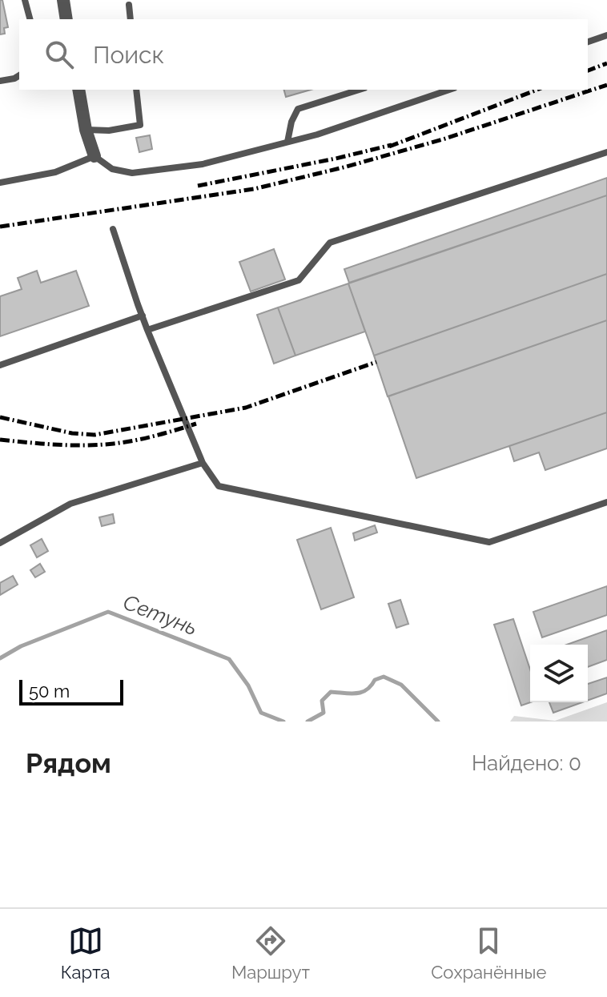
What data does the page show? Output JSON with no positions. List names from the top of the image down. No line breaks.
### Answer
{"water":["Сетунь"],"scale_bar":"50 m","page":{"search":"Поиск","scale":"50 m","heading":["Рядом","Найдено: 0"],"nav":["Карта","Маршрут","Сохранённые"]}}
